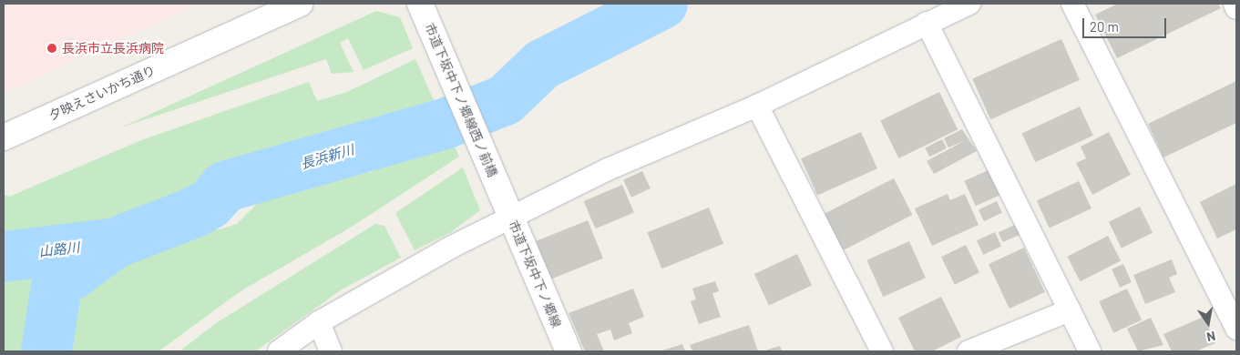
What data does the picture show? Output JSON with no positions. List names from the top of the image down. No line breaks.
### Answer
{"streets":{"street":["夕映えさいかち通り","市道下坂中下ノ郷線西ノ前橋","市道下坂中下ノ郷線"]},"crossings":[["市道下坂中下ノ郷線西ノ前橋","市道下坂中下ノ郷線"]],"water":["長浜新川","山路川"],"places":["長浜市立長浜病院"],"scale_bar":"20 m","north":"bottom"}
